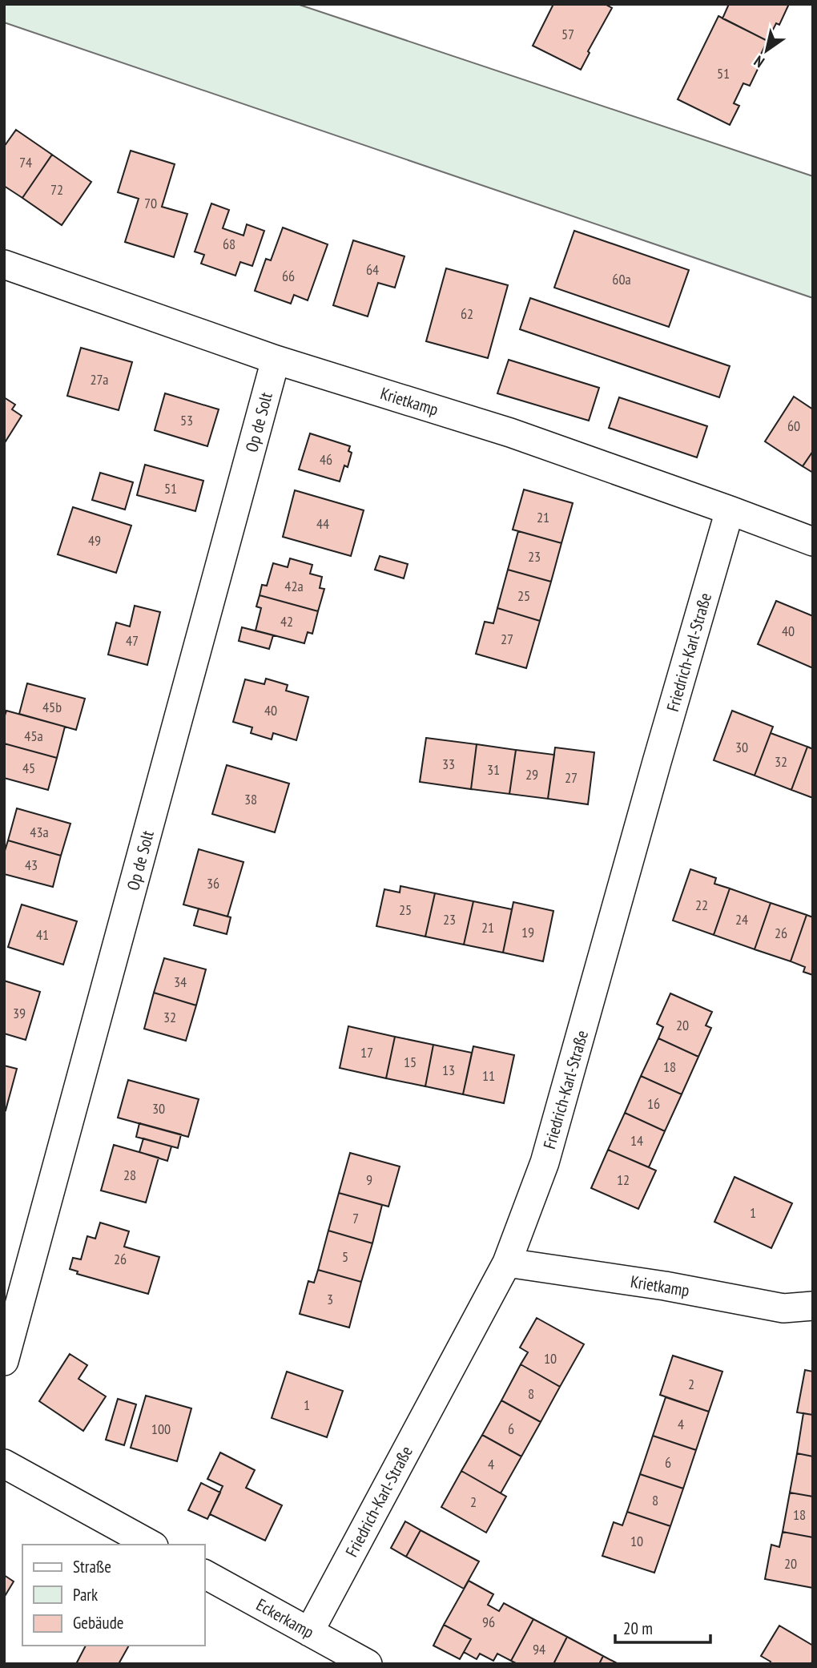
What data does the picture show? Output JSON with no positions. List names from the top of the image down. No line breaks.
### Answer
{"streets":{"street":["Krietkamp","Op de Solt","Friedrich-Karl-Straße","Eckerkamp"]},"crossings":[["Krietkamp","Op de Solt"],["Krietkamp","Friedrich-Karl-Straße"],["Friedrich-Karl-Straße","Eckerkamp"]],"house_numbers":["57","51","74","72","70","68","64","66","60a","62","27a","53","60","46","51","21","44","49","23","42a","25","42","40","27","47","45b","40","45a","30","32","33","45","31","29","27","38","43a","43","36","22","25","23","24","21","19","26","41","34","39","32","20","17","15","18","13","11","16","30","14","28","9","12","1","7","5","26","3","10","2","8","1","4","100","6","6","4","8","2","18","10","20","96","94"],"legend":["Straße","Park","Gebäude"],"scale_bar":"20 m","north":"bottom left"}
